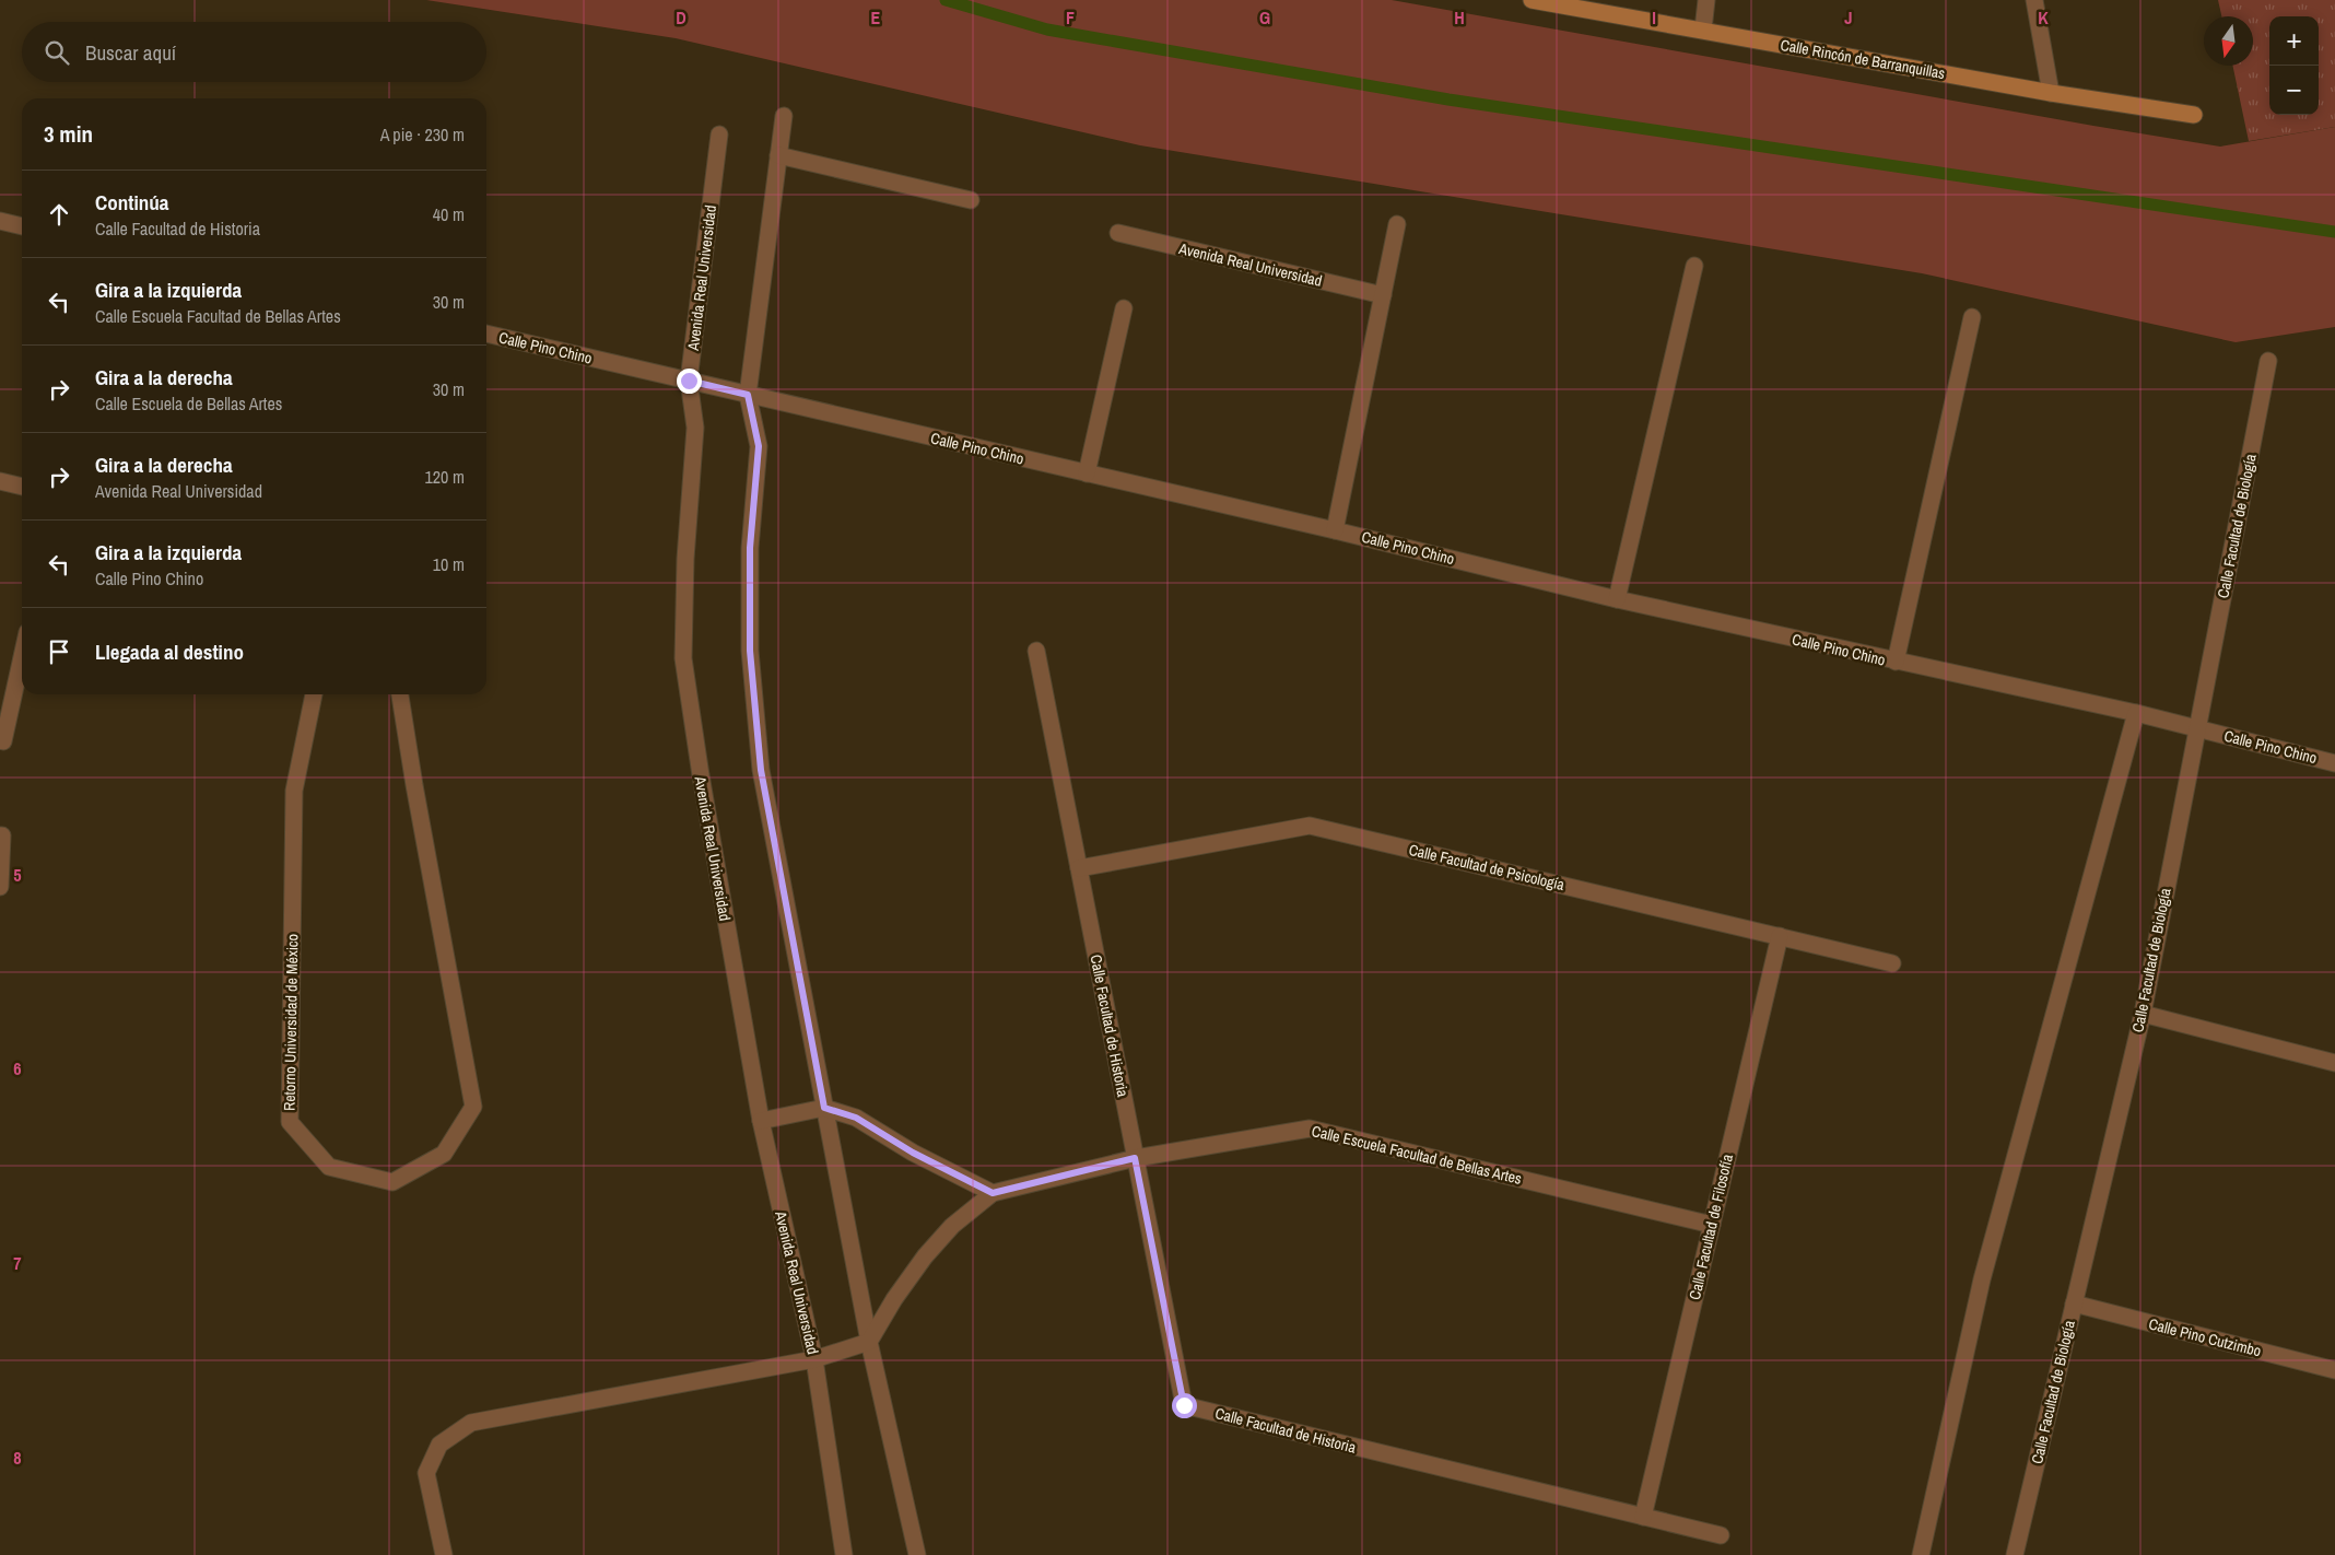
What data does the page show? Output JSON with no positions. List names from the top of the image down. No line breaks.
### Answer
{"streets":{"street":["Calle Rincón de Barranquillas","Avenida Real Universidad","Calle Pino Chino","Calle Facultad de Biología","Calle Facultad de Psicología","Retorno Universidad de México","Calle Facultad de Historia","Calle Escuela Facultad de Bellas Artes","Calle Facultad de Filosofía","Calle Pino Cutzimbo"]},"crossings":[["Avenida Real Universidad","Calle Pino Chino"],["Calle Pino Chino","Calle Facultad de Biología"],["Calle Facultad de Biología","Calle Pino Cutzimbo"],["Calle Facultad de Psicología","Calle Facultad de Historia"],["Calle Facultad de Psicología","Calle Facultad de Filosofía"],["Calle Facultad de Historia","Calle Escuela Facultad de Bellas Artes"],["Calle Facultad de Historia","Calle Facultad de Filosofía"],["Calle Escuela Facultad de Bellas Artes","Calle Facultad de Filosofía"]],"north":"bottom","page":{"map_buttons":["+","−"],"search":"Buscar aquí","heading":["3 min","A pie · 230 m"],"list":[["Continúa","Calle Facultad de Historia","40 m"],["Gira a la izquierda","Calle Escuela Facultad de Bellas Artes","30 m"],["Gira a la derecha","Calle Escuela de Bellas Artes","30 m"],["Gira a la derecha","Avenida Real Universidad","120 m"],["Gira a la izquierda","Calle Pino Chino","10 m"],"Llegada al destino"]},"grid":{"columns":["D","E","F","G","H","I","J","K"],"rows":["5","6","7","8"]}}
